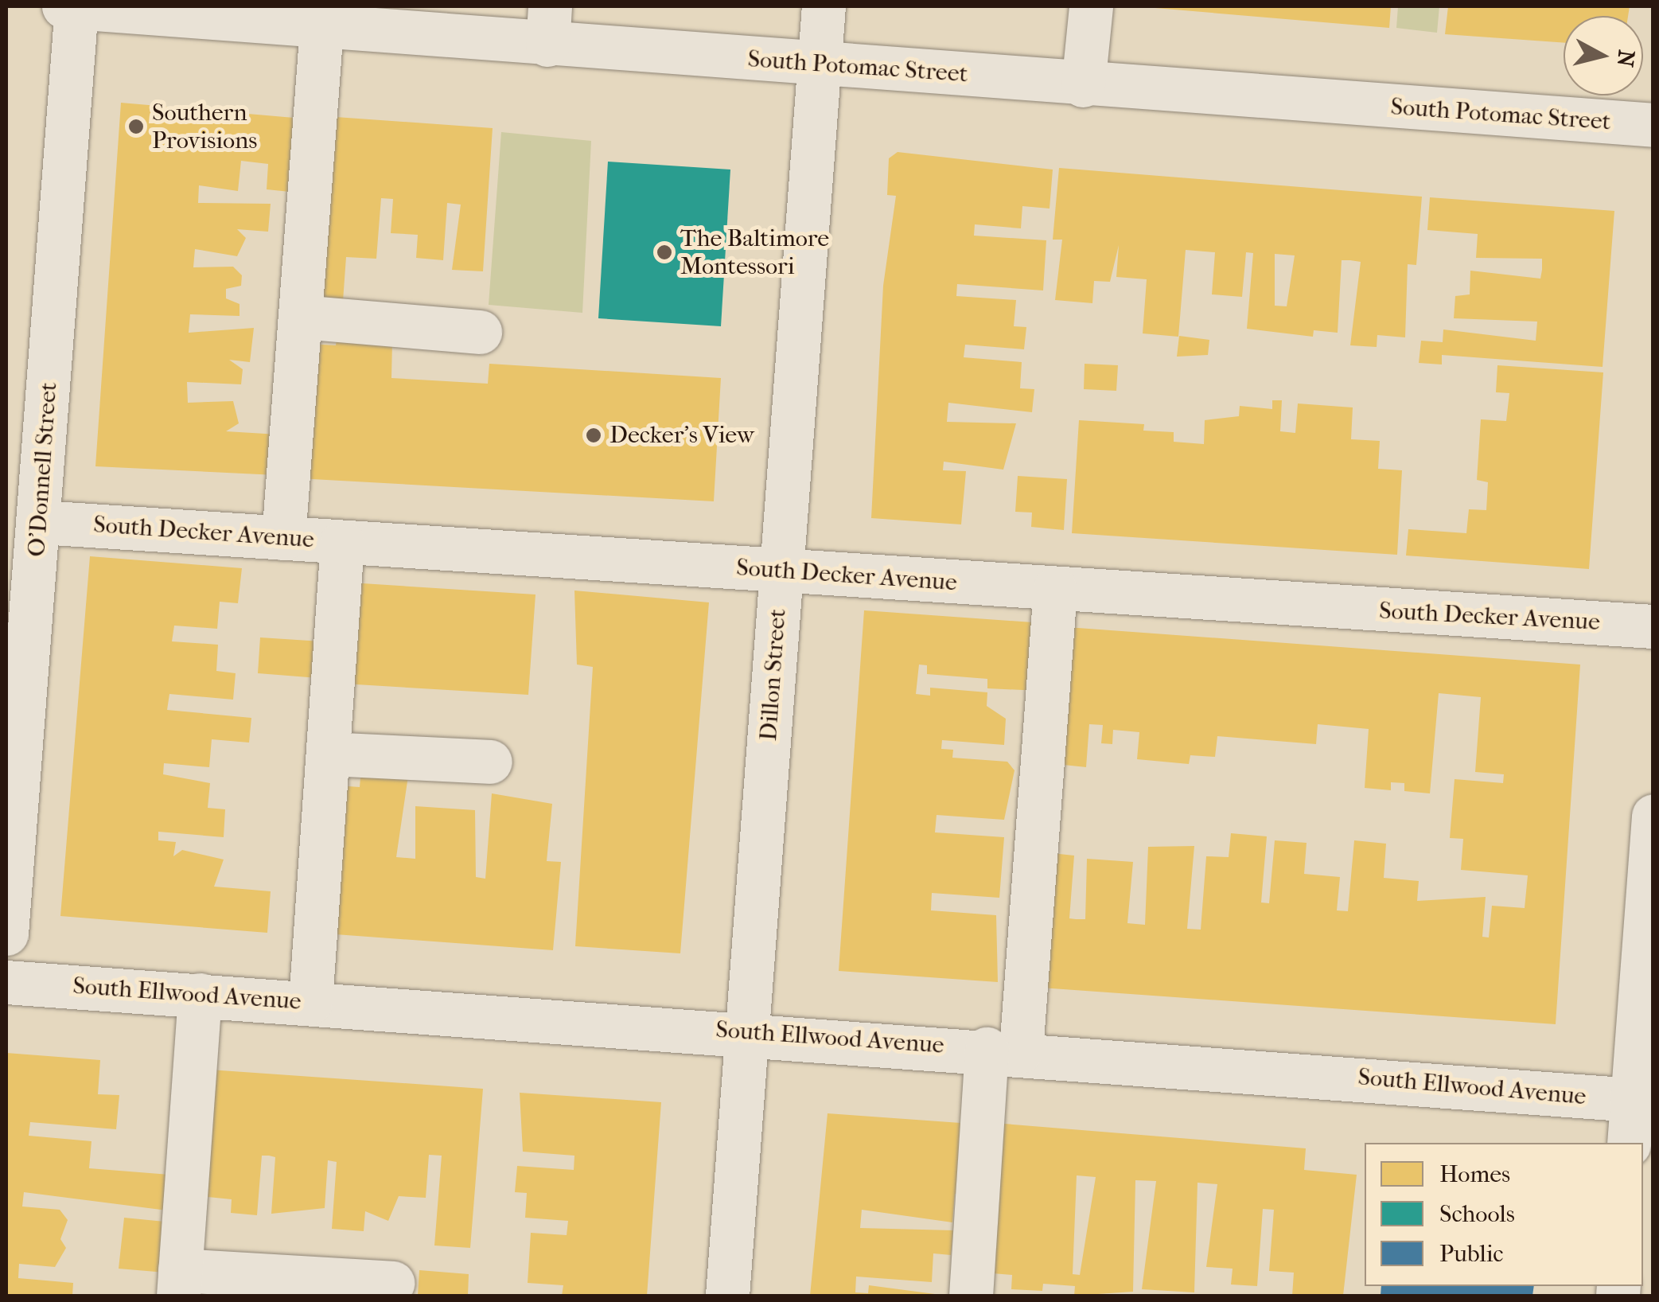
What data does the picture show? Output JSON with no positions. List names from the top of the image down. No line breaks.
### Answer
{"streets":{"street":["South Potomac Street","O'Donnell Street","South Decker Avenue","Dillon Street","South Ellwood Avenue"]},"crossings":[["South Potomac Street","O'Donnell Street"],["South Potomac Street","Dillon Street"],["O'Donnell Street","South Decker Avenue"],["South Decker Avenue","Dillon Street"],["Dillon Street","South Ellwood Avenue"]],"places":["Southern Provisions","The Baltimore Montessori","Decker's View"],"legend":["Homes","Schools","Public"],"north":"right"}
